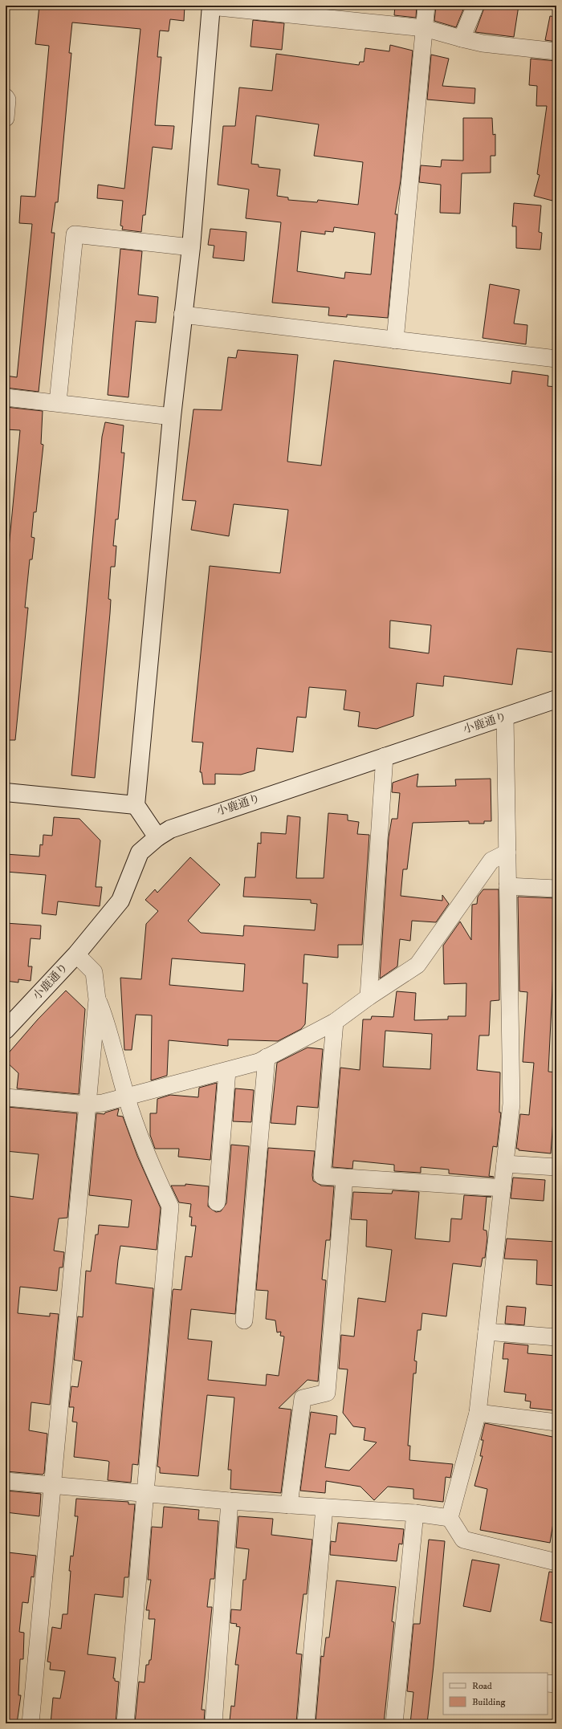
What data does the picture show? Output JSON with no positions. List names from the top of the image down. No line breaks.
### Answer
{"streets":{"street":["小鹿通り"]},"legend":["Road","Building"]}
